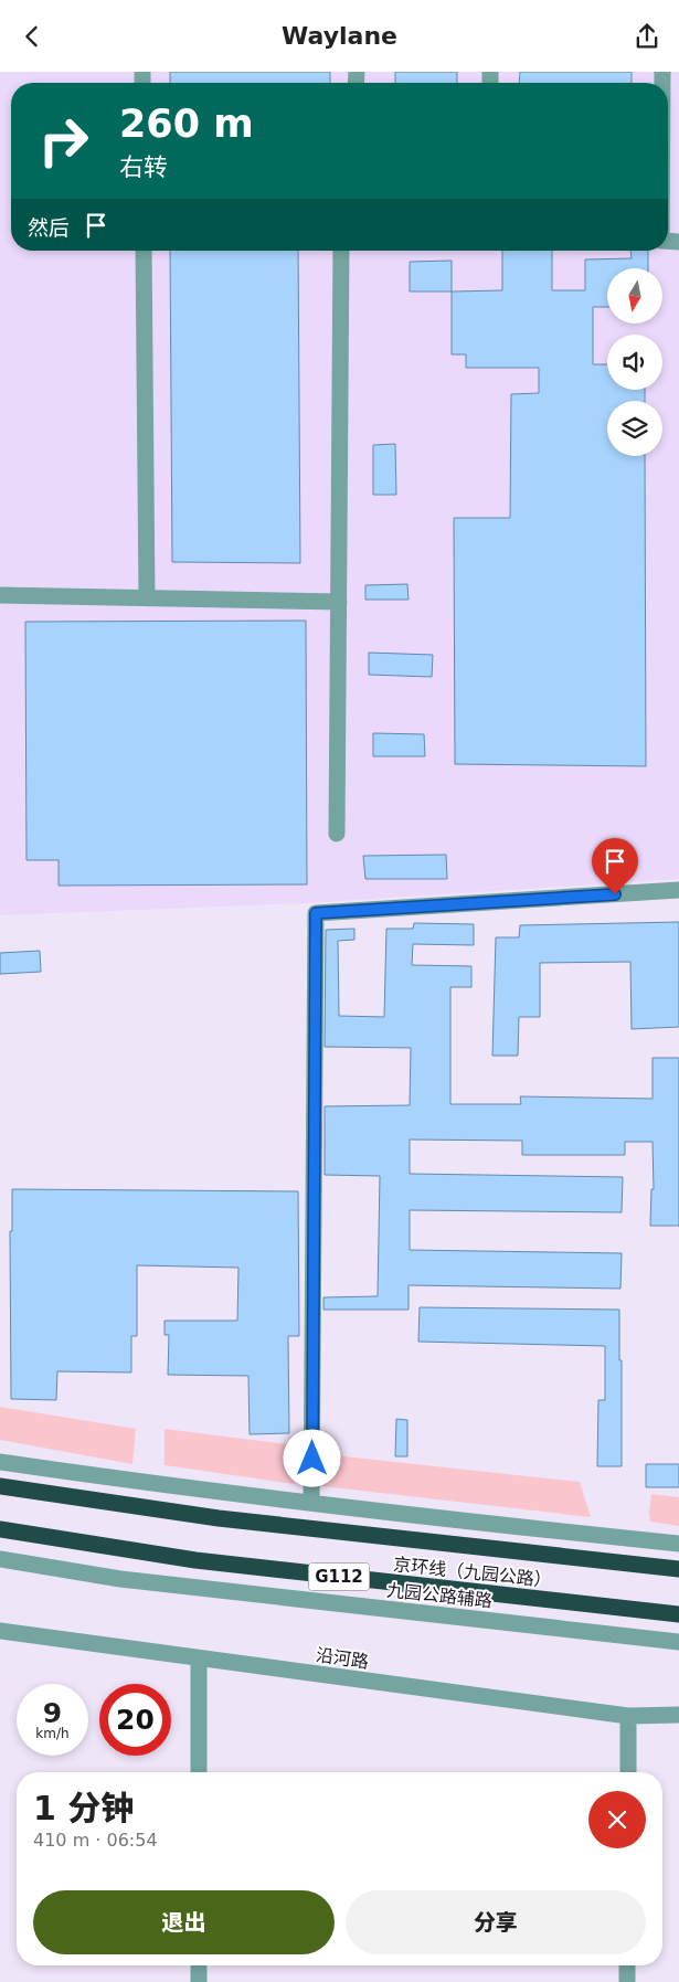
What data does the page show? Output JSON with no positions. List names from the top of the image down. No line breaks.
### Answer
{"streets":{"highway":["京环线（九园公路）","G112"],"street":["九园公路辅路","沿河路"]},"north":"bottom","page":{"header":"Waylane","turn":["260 m","右转"],"then":"然后","speed":"9 km/h","limit":"20","heading":["1 分钟","410 m · 06:54"],"buttons":["退出","分享"]}}
